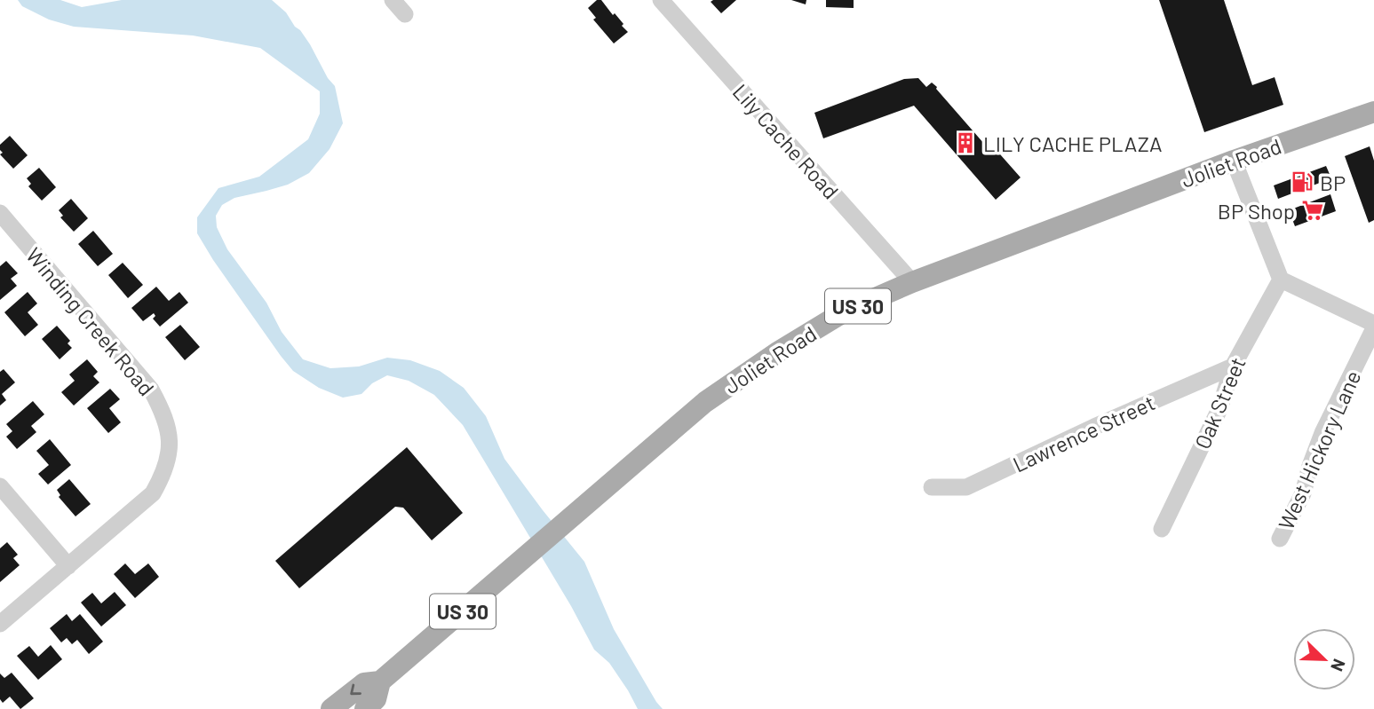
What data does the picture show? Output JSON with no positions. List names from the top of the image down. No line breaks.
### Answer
{"streets":{"main road":["Joliet Road","US 30"],"street":["Lily Cache Road","Winding Creek Road","Oak Street","Lawrence Street","West Hickory Lane"]},"crossings":[["Lily Cache Road","Joliet Road"],["Oak Street","Lawrence Street"]],"places":{"building":["LILY CACHE PLAZA"],"fuel station":["BP"],"supermarket":["BP Shop"]},"north":"bottom right"}
